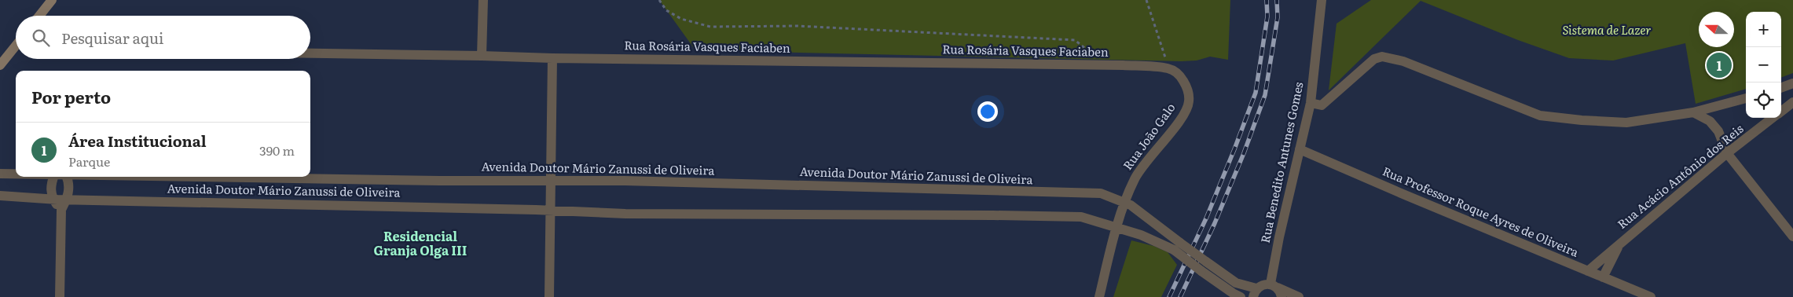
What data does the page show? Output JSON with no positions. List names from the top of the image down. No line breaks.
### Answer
{"streets":{"street":["Rua Rosária Vasques Faciaben","Rua João Galo","Rua Benedito Antunes Gomes","Avenida Doutor Mário Zanussi de Oliveira","Rua Acácio Antônio dos Reis","Rua Professor Roque Ayres de Oliveira"]},"crossings":[["Rua Rosária Vasques Faciaben","Rua João Galo"],["Rua João Galo","Avenida Doutor Mário Zanussi de Oliveira"],["Rua Benedito Antunes Gomes","Rua Professor Roque Ayres de Oliveira"],["Rua Acácio Antônio dos Reis","Rua Professor Roque Ayres de Oliveira"]],"districts":["Residencial Granja Olga III"],"parks":["Sistema de Lazer"],"north":"left","page":{"map_buttons":["+","−"],"search":"Pesquisar aqui","pins":"1","heading":"Por perto","list":[{"mark":"1","name":"Área Institucional","note":"Parque","value":"390 m"}]}}
